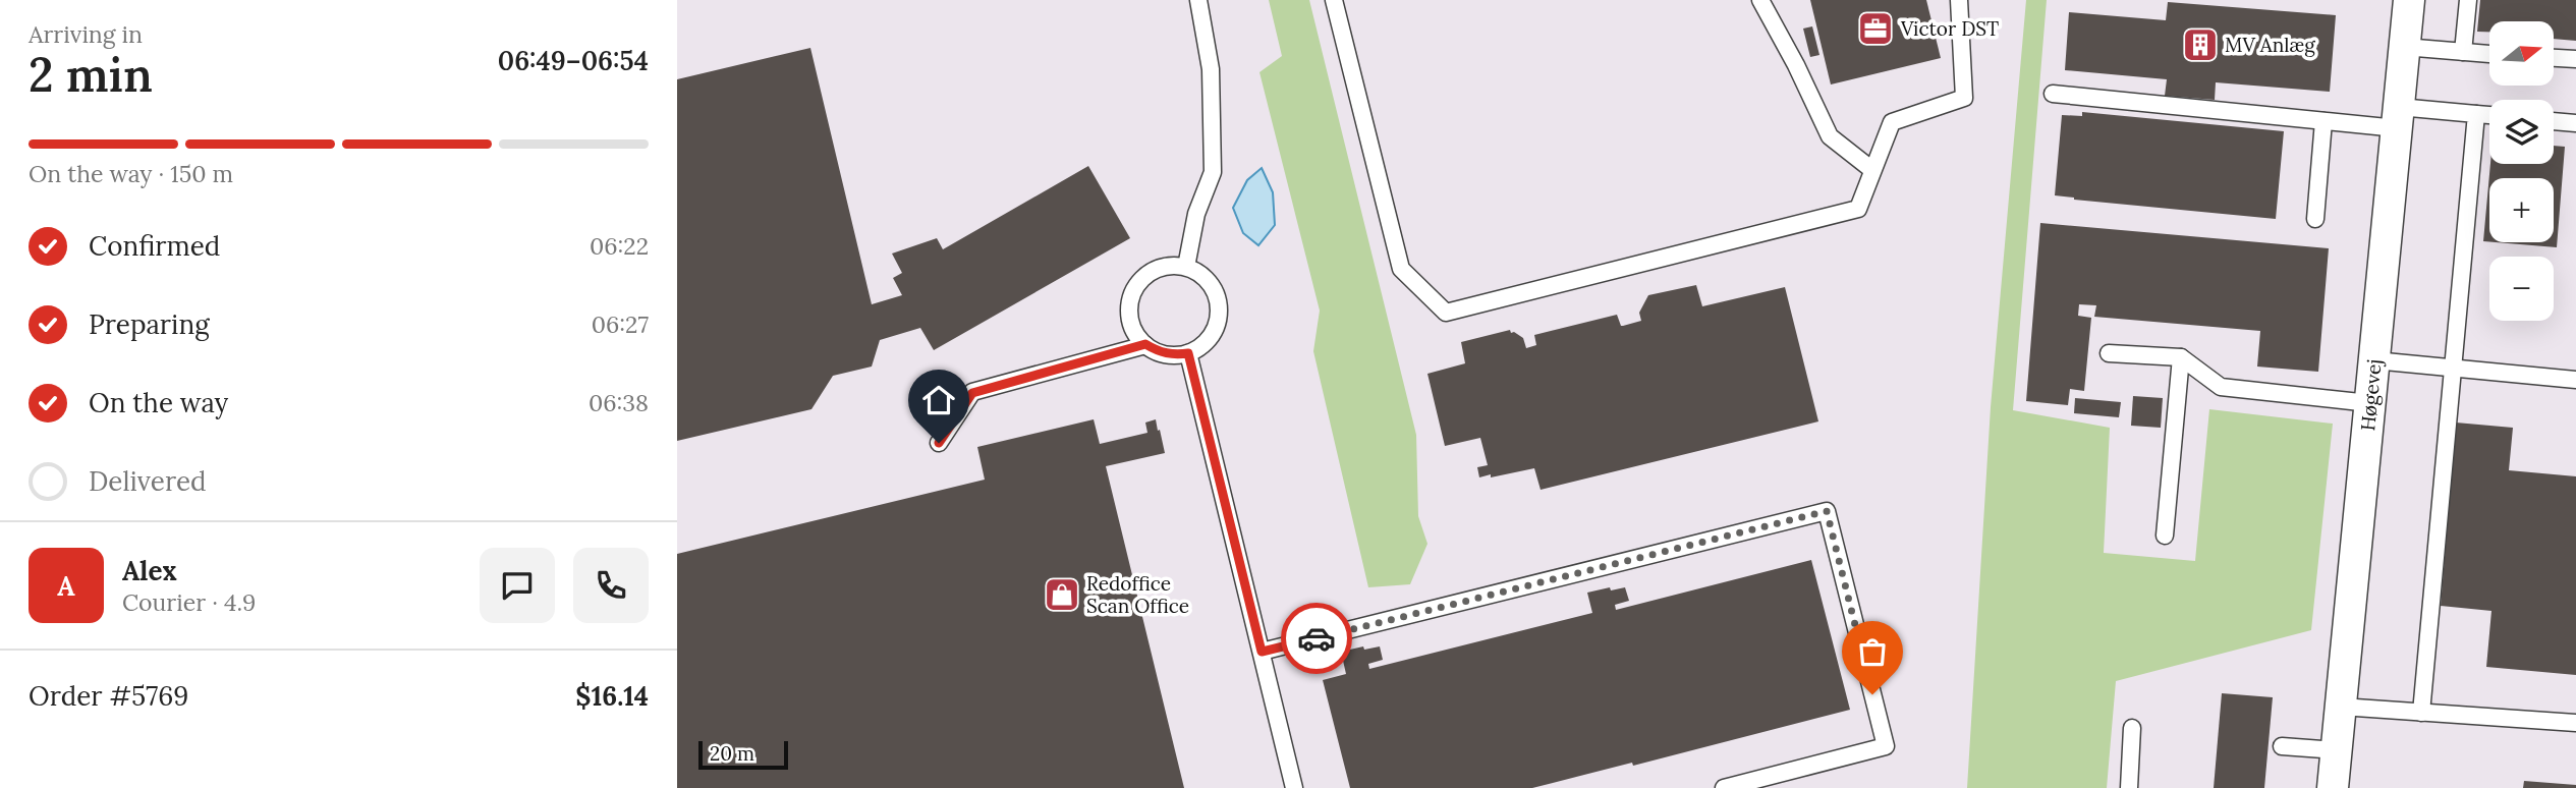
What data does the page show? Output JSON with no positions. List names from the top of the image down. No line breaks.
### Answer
{"streets":{"street":["Høgevej"]},"places":{"office":["Victor DST"],"building":["MV Anlæg"],"shop":["Redoffice Scan Office"]},"scale_bar":"20 m","north":"right","page":{"heading":["2 min","Arriving in","06:49–06:54"],"panel":["Alex","Courier · 4.9","Order #5769","$16.14"],"map_buttons":["+","−"],"bar":"On the way · 150 m","list":[["Confirmed","06:22"],["Preparing","06:27"],["On the way","06:38"],"Delivered"],"round":"A","scale":"20 m"}}
